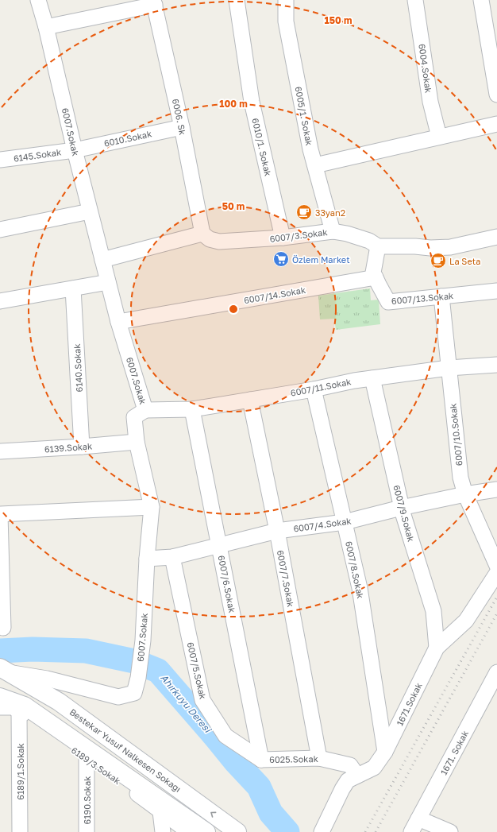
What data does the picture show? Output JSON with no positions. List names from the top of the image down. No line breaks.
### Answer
{"streets":{"main road":["Bestekar Yusuf Nalkesen Sokağı"],"street":["6004.Sokak","6005/1. Sokak","6006. Sk","6007.Sokak","6010.Sokak","6010/1. Sokak","6145.Sokak","6007/3.Sokak","6007/14.Sokak","6007/13.Sokak","6140.Sokak","6007/11.Sokak","6007/10.Sokak","6139.Sokak","6007/9.Sokak","6007/4.Sokak","6007/8.Sokak","6007/7.Sokak","6007/6.Sokak","6007/5.Sokak","1671.Sokak","1671. Sokak","6025.Sokak","6189/1.Sokak","6190.Sokak"]},"crossings":[["6005/1. Sokak","6007/3.Sokak"],["6006. Sk","6010.Sokak"],["6006. Sk","6007/3.Sokak"],["6007.Sokak","6010.Sokak"],["6007.Sokak","6145.Sokak"],["6007.Sokak","6007/14.Sokak"],["6007.Sokak","6007/11.Sokak"],["6007.Sokak","6139.Sokak"],["6007.Sokak","6007/4.Sokak"],["6007.Sokak","Bestekar Yusuf Nalkesen Sokağı"],["6010.Sokak","6145.Sokak"],["6010/1. Sokak","6007/3.Sokak"],["6007/3.Sokak","6007/13.Sokak"],["6007/14.Sokak","6007/13.Sokak"],["6007/13.Sokak","6007/10.Sokak"],["6140.Sokak","6139.Sokak"],["6007/11.Sokak","6007/10.Sokak"],["6007/11.Sokak","6007/9.Sokak"],["6007/11.Sokak","6007/8.Sokak"],["6007/11.Sokak","6007/7.Sokak"],["6007/11.Sokak","6007/6.Sokak"],["6007/10.Sokak","6007/4.Sokak"],["6007/9.Sokak","6007/4.Sokak"],["6007/9.Sokak","1671.Sokak"],["6007/4.Sokak","6007/8.Sokak"],["6007/4.Sokak","6007/7.Sokak"],["6007/4.Sokak","6007/6.Sokak"],["6007/4.Sokak","6007/5.Sokak"],["6007/8.Sokak","1671.Sokak"],["6007/7.Sokak","6025.Sokak"],["6007/6.Sokak","6007/5.Sokak"],["6007/6.Sokak","6025.Sokak"],["6007/5.Sokak","6025.Sokak"],["1671.Sokak","6025.Sokak"]],"water":["Ahırkuyu Deresi"],"places":{"cafe":["33yan2","La Seta"],"supermarket":["Özlem Market"]},"rings":["150 m","100 m","50 m"]}
